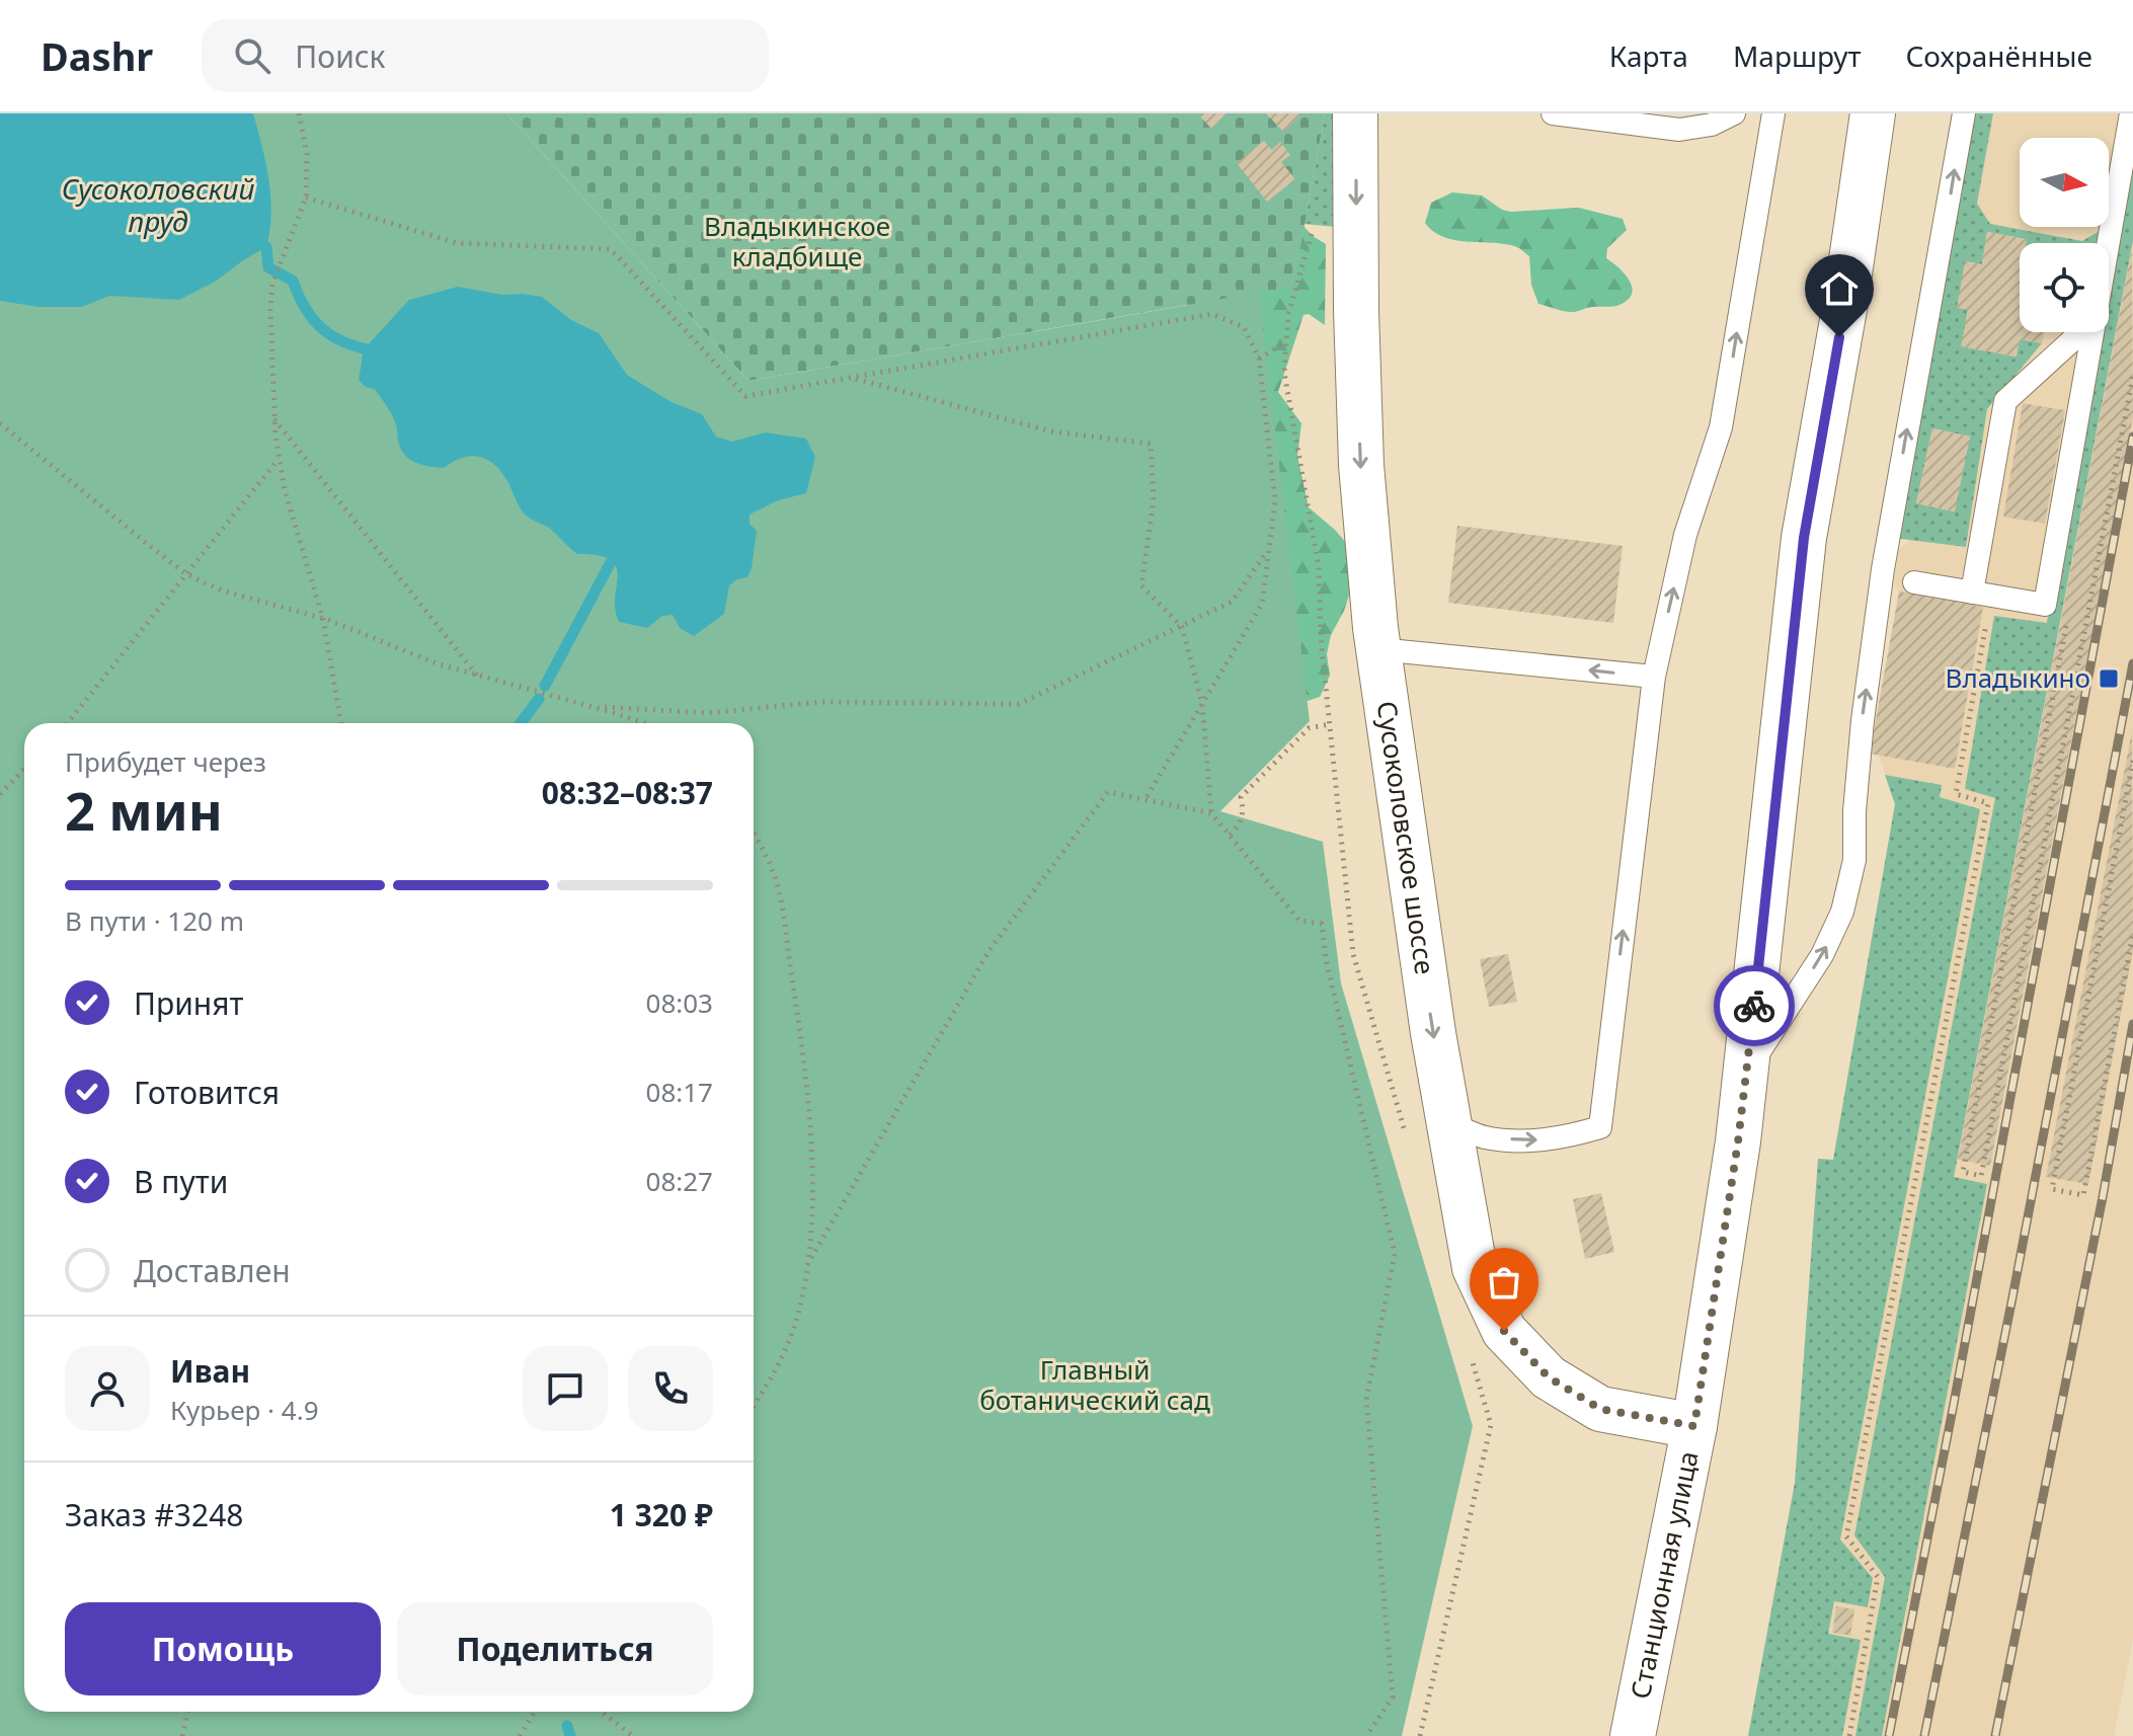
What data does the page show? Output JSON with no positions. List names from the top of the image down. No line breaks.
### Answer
{"streets":{"main road":["Сусоколовское шоссе","Станционная улица"]},"crossings":[["Сусоколовское шоссе","Станционная улица"]],"one_way":["Сусоколовское шоссе"],"water":["Сусоколовский пруд"],"parks":["Владыкинское кладбище","Главный ботанический сад"],"places":{"transit":["Владыкино"]},"north":"right","page":{"header":"Dashr","search":"Поиск","nav":["Карта","Маршрут","Сохранённые"],"heading":["2 мин","Прибудет через","08:32–08:37"],"panel":["Иван","Курьер · 4.9","Заказ #3248","1 320 ₽"],"bar":"В пути · 120 m","list":[["Принят","08:03"],["Готовится","08:17"],["В пути","08:27"],"Доставлен"],"buttons":["Помощь","Поделиться"]}}
